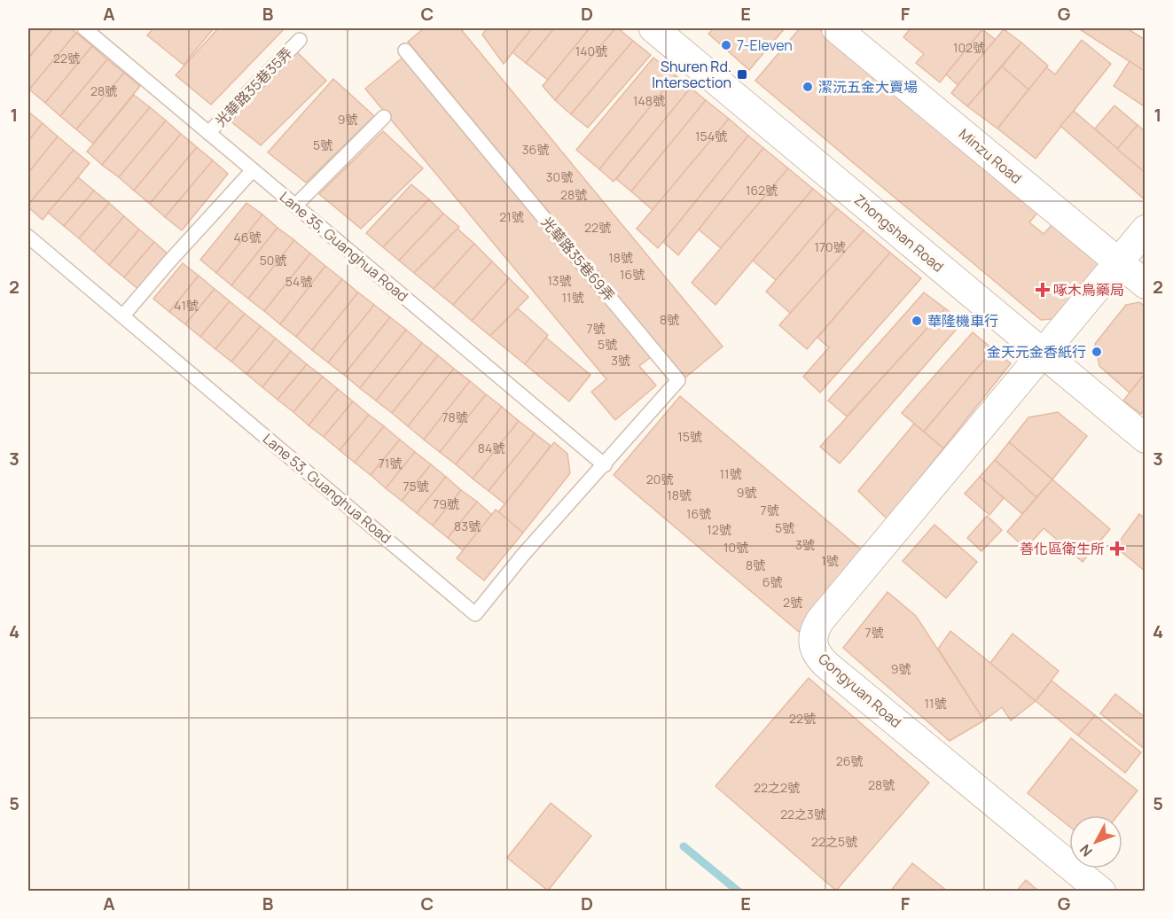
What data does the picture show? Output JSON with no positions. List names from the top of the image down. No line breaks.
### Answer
{"streets":{"street":["Minzu Road","Zhongshan Road","Gongyuan Road"],"lane":["光華路35巷35弄","Lane 35, Guanghua Road","光華路35巷69弄","Lane 53, Guanghua Road"]},"crossings":[["光華路35巷35弄","Lane 35, Guanghua Road"],["Zhongshan Road","Gongyuan Road"],["Lane 35, Guanghua Road","光華路35巷69弄"],["Lane 35, Guanghua Road","Lane 53, Guanghua Road"],["光華路35巷69弄","Lane 53, Guanghua Road"]],"places":{"other":["7-Eleven","潔沅五金大賣場","華隆機車行","金天元金香紙行"],"transit":["Shuren Rd. Intersection"],"health":["啄木鳥藥局","善化區衛生所"]},"house_numbers":["102號","140號","22號","28號","148號","9號","154號","5號","36號","30號","162號","28號","21號","22號","46號","170號","18號","50號","16號","13號","54號","11號","41號","8號","7號","5號","3號","78號","15號","84號","71號","11號","20號","75號","9號","18號","79號","7號","16號","83號","5號","12號","3號","10號","1號","8號","6號","2號","7號","9號","11號","22號","26號","28號","22之2號","22之3號","22之5號"],"north":"bottom left","grid":{"columns":["A","B","C","D","E","F","G"],"rows":["1","2","3","4","5"]}}
